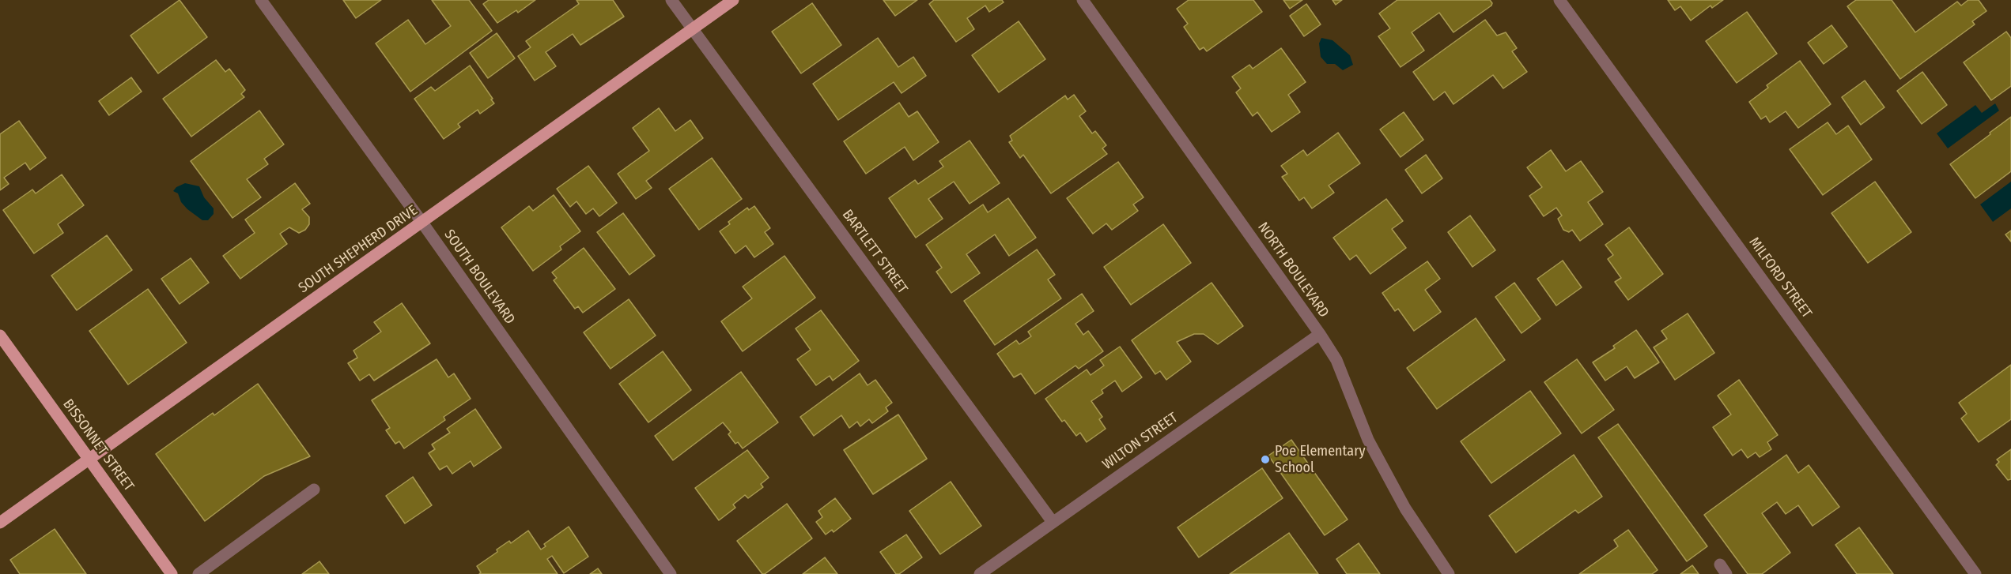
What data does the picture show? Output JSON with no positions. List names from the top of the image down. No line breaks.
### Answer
{"streets":{"main road":["SOUTH SHEPHERD DRIVE","BISSONNET STREET"],"street":["BARTLETT STREET","NORTH BOULEVARD","SOUTH BOULEVARD","MILFORD STREET","WILTON STREET"]},"crossings":[["SOUTH SHEPHERD DRIVE","BARTLETT STREET"],["SOUTH SHEPHERD DRIVE","SOUTH BOULEVARD"],["SOUTH SHEPHERD DRIVE","BISSONNET STREET"],["BARTLETT STREET","WILTON STREET"],["NORTH BOULEVARD","WILTON STREET"]],"places":["Poe Elementary School"]}
